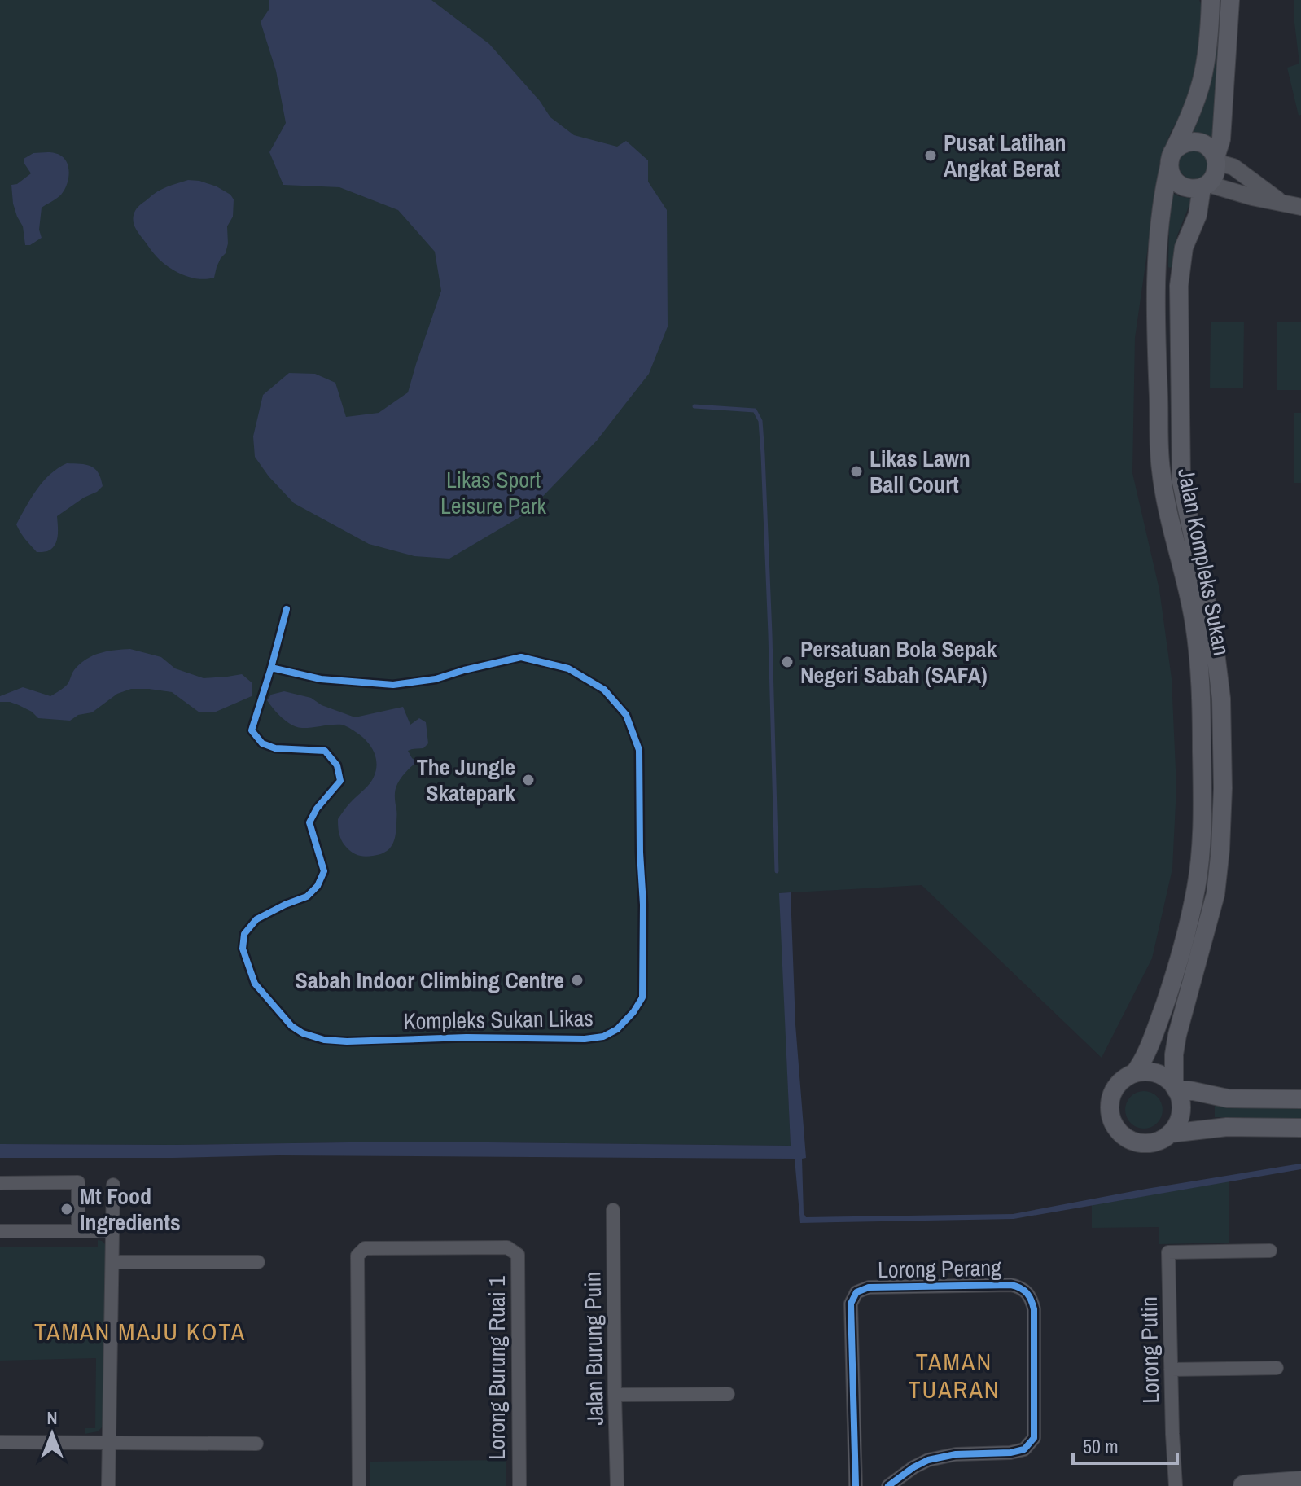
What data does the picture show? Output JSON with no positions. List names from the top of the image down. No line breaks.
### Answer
{"streets":{"main road":["Jalan Kompleks Sukan"],"street":["Lorong Perang","Jalan Burung Puin","Lorong Putin","Lorong Burung Ruai 1"],"cycle path":["Kompleks Sukan Likas"]},"districts":["TAMAN MAJU KOTA","TAMAN TUARAN"],"parks":["Likas Sport Leisure Park"],"places":["Pusat Latihan Angkat Berat","Likas Lawn Ball Court","Persatuan Bola Sepak Negeri Sabah (SAFA)","The Jungle Skatepark","Sabah Indoor Climbing Centre","Mt Food Ingredients"],"scale_bar":"50 m","north":"top"}
